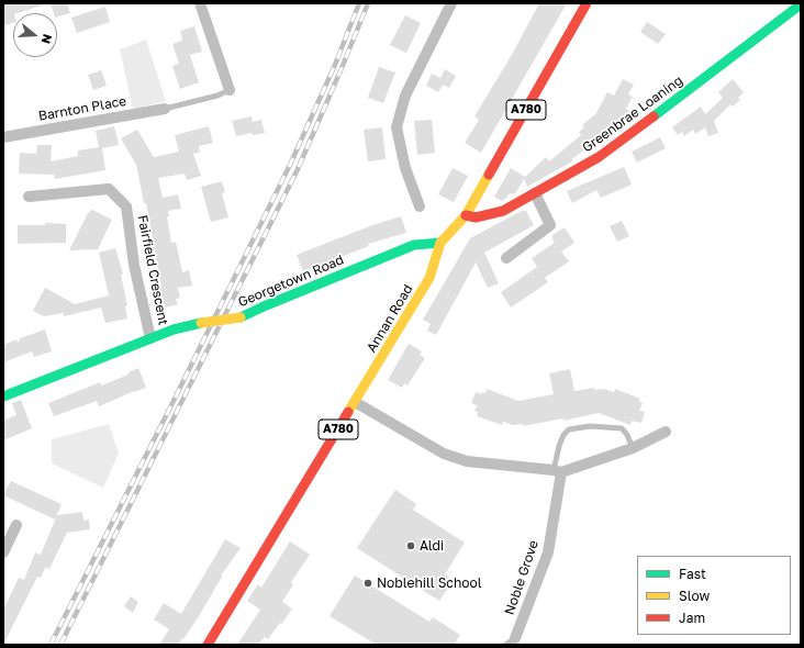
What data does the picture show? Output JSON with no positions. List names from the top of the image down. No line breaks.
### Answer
{"streets":{"street":["Barnton Place","A780","Greenbrae Loaning","Fairfield Crescent","Georgetown Road","Annan Road","Noble Grove"]},"crossings":[["Greenbrae Loaning","Annan Road"],["Fairfield Crescent","Georgetown Road"],["Georgetown Road","Annan Road"]],"places":["Aldi","Noblehill School"],"legend":["Fast","Slow","Jam"],"north":"right"}
